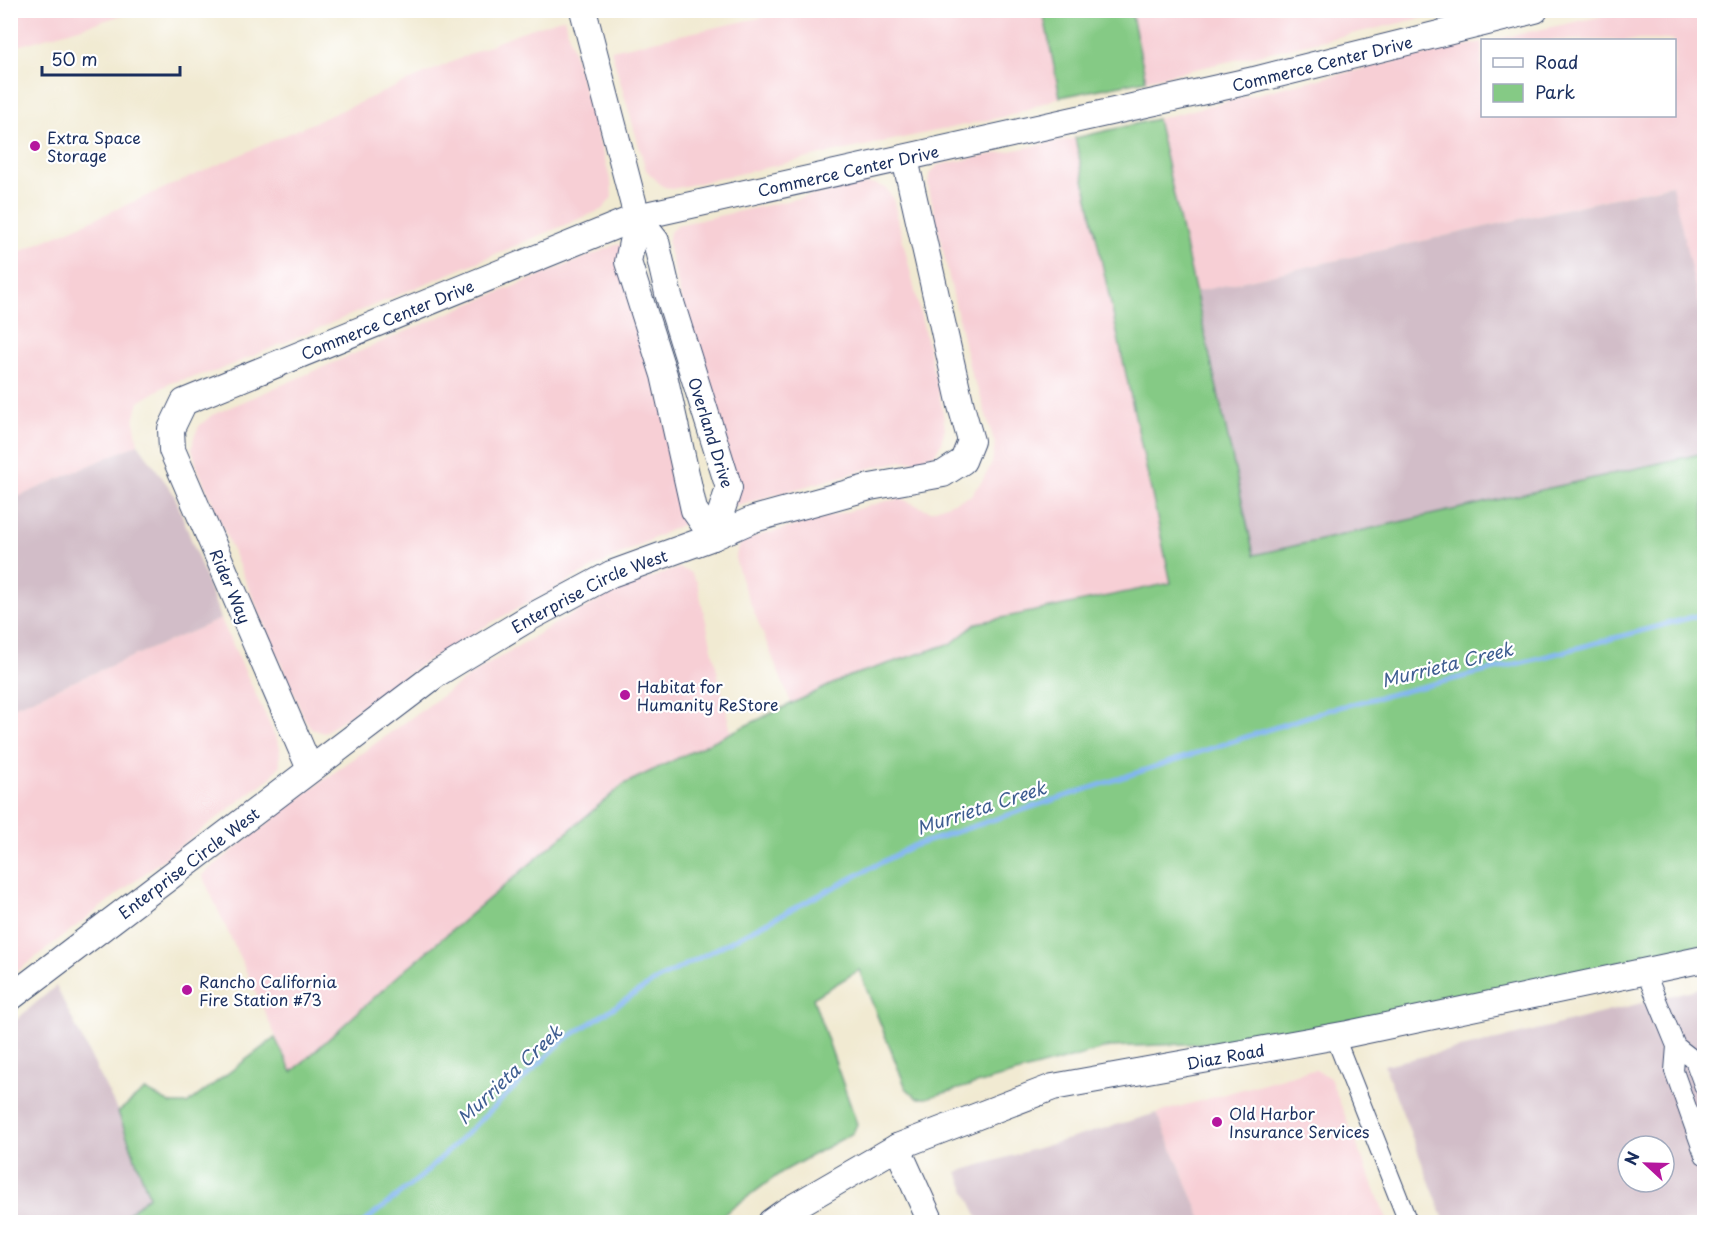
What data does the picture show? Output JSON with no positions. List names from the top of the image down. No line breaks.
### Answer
{"streets":{"street":["Commerce Center Drive","Overland Drive","Rider Way","Enterprise Circle West","Diaz Road"]},"crossings":[["Commerce Center Drive","Overland Drive"],["Commerce Center Drive","Rider Way"],["Commerce Center Drive","Enterprise Circle West"],["Overland Drive","Enterprise Circle West"],["Rider Way","Enterprise Circle West"]],"water":["Murrieta Creek"],"places":["Extra Space Storage","Habitat for Humanity ReStore","Rancho California Fire Station #73","Old Harbor Insurance Services"],"legend":["Road","Park"],"scale_bar":"50 m","north":"left"}
